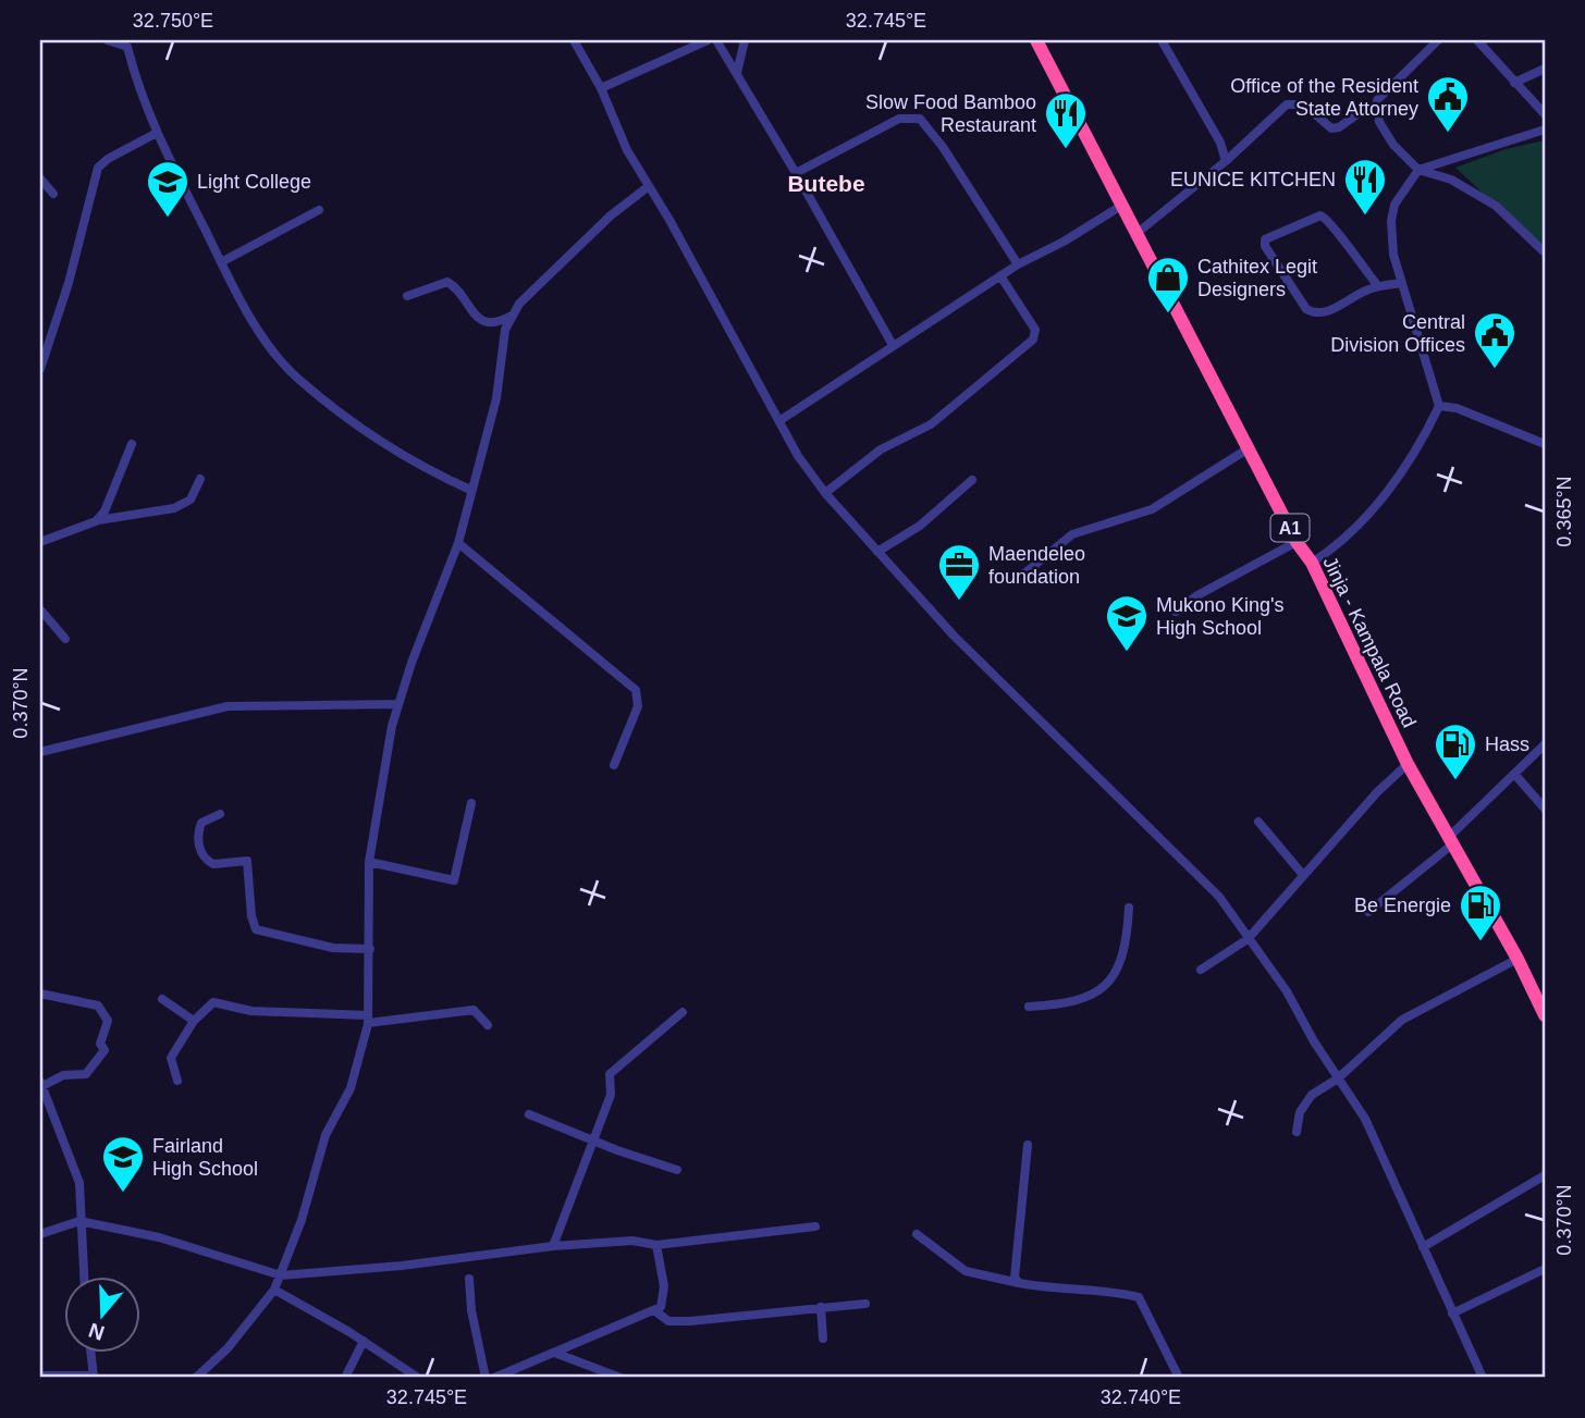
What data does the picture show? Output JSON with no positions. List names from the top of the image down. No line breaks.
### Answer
{"streets":{"highway":["A1","Jinja - Kampala Road"]},"districts":["Butebe"],"places":{"public building":["Office of the Resident State Attorney","Central Division Offices"],"restaurant":["Slow Food Bamboo Restaurant","EUNICE KITCHEN"],"school or university":["Light College","Mukono King's High School","Fairland High School"],"shop":["Cathitex Legit Designers"],"office":["Maendeleo foundation"],"fuel station":["Hass","Be Energie"]},"north":"bottom","coordinates":["32.750°E","32.745°E","0.365°N","0.370°N","32.740°E"]}
